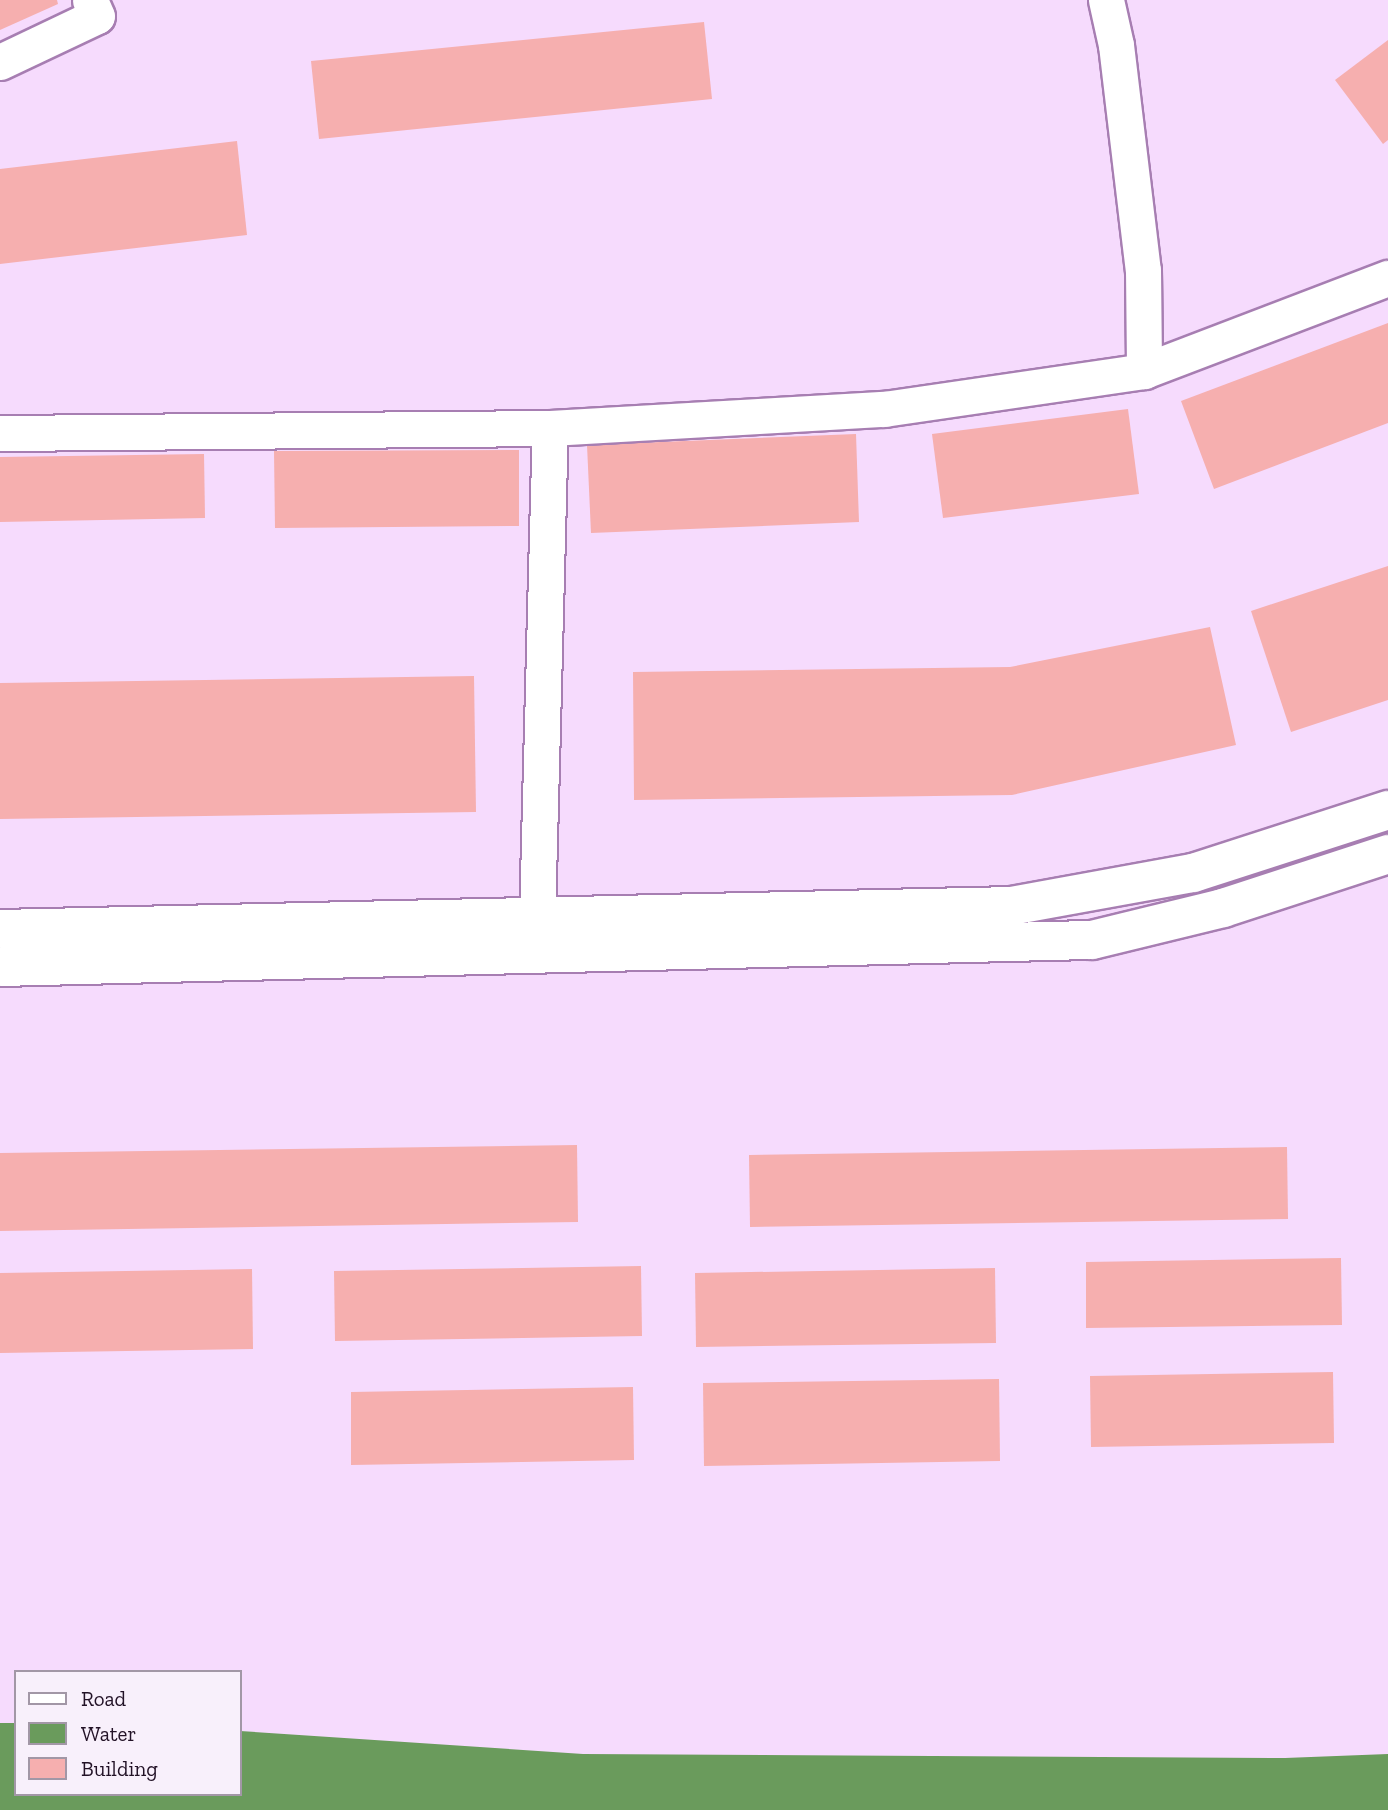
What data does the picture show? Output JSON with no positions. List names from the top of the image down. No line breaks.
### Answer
{"legend":["Road","Water","Building"]}
